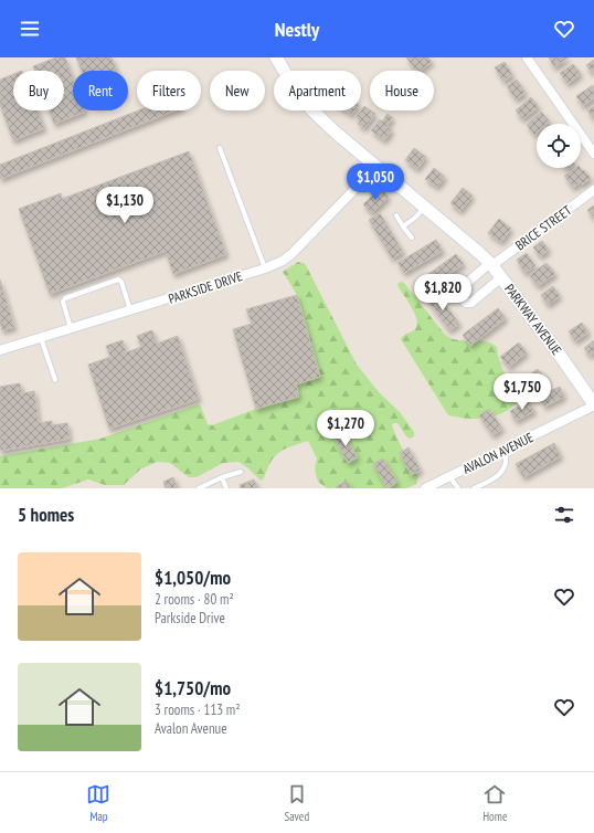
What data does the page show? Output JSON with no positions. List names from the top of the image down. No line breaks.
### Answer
{"streets":{"street":["BRICE STREET","PARKSIDE DRIVE","PARKWAY AVENUE","AVALON AVENUE"]},"crossings":[["BRICE STREET","PARKWAY AVENUE"],["PARKSIDE DRIVE","PARKWAY AVENUE"],["PARKWAY AVENUE","AVALON AVENUE"]],"page":{"header":"Nestly","chip":["Buy","Rent","Filters","New","Apartment","House"],"price":["$1,050","$1,130","$1,820","$1,750","$1,270"],"heading":"5 homes","list":[{"name":"$1,050/mo","note":"2 rooms · 80 m² · Parkside Drive"},{"name":"$1,750/mo","note":"3 rooms · 113 m² · Avalon Avenue"}],"tabs":["Map","Saved","Home"]}}
